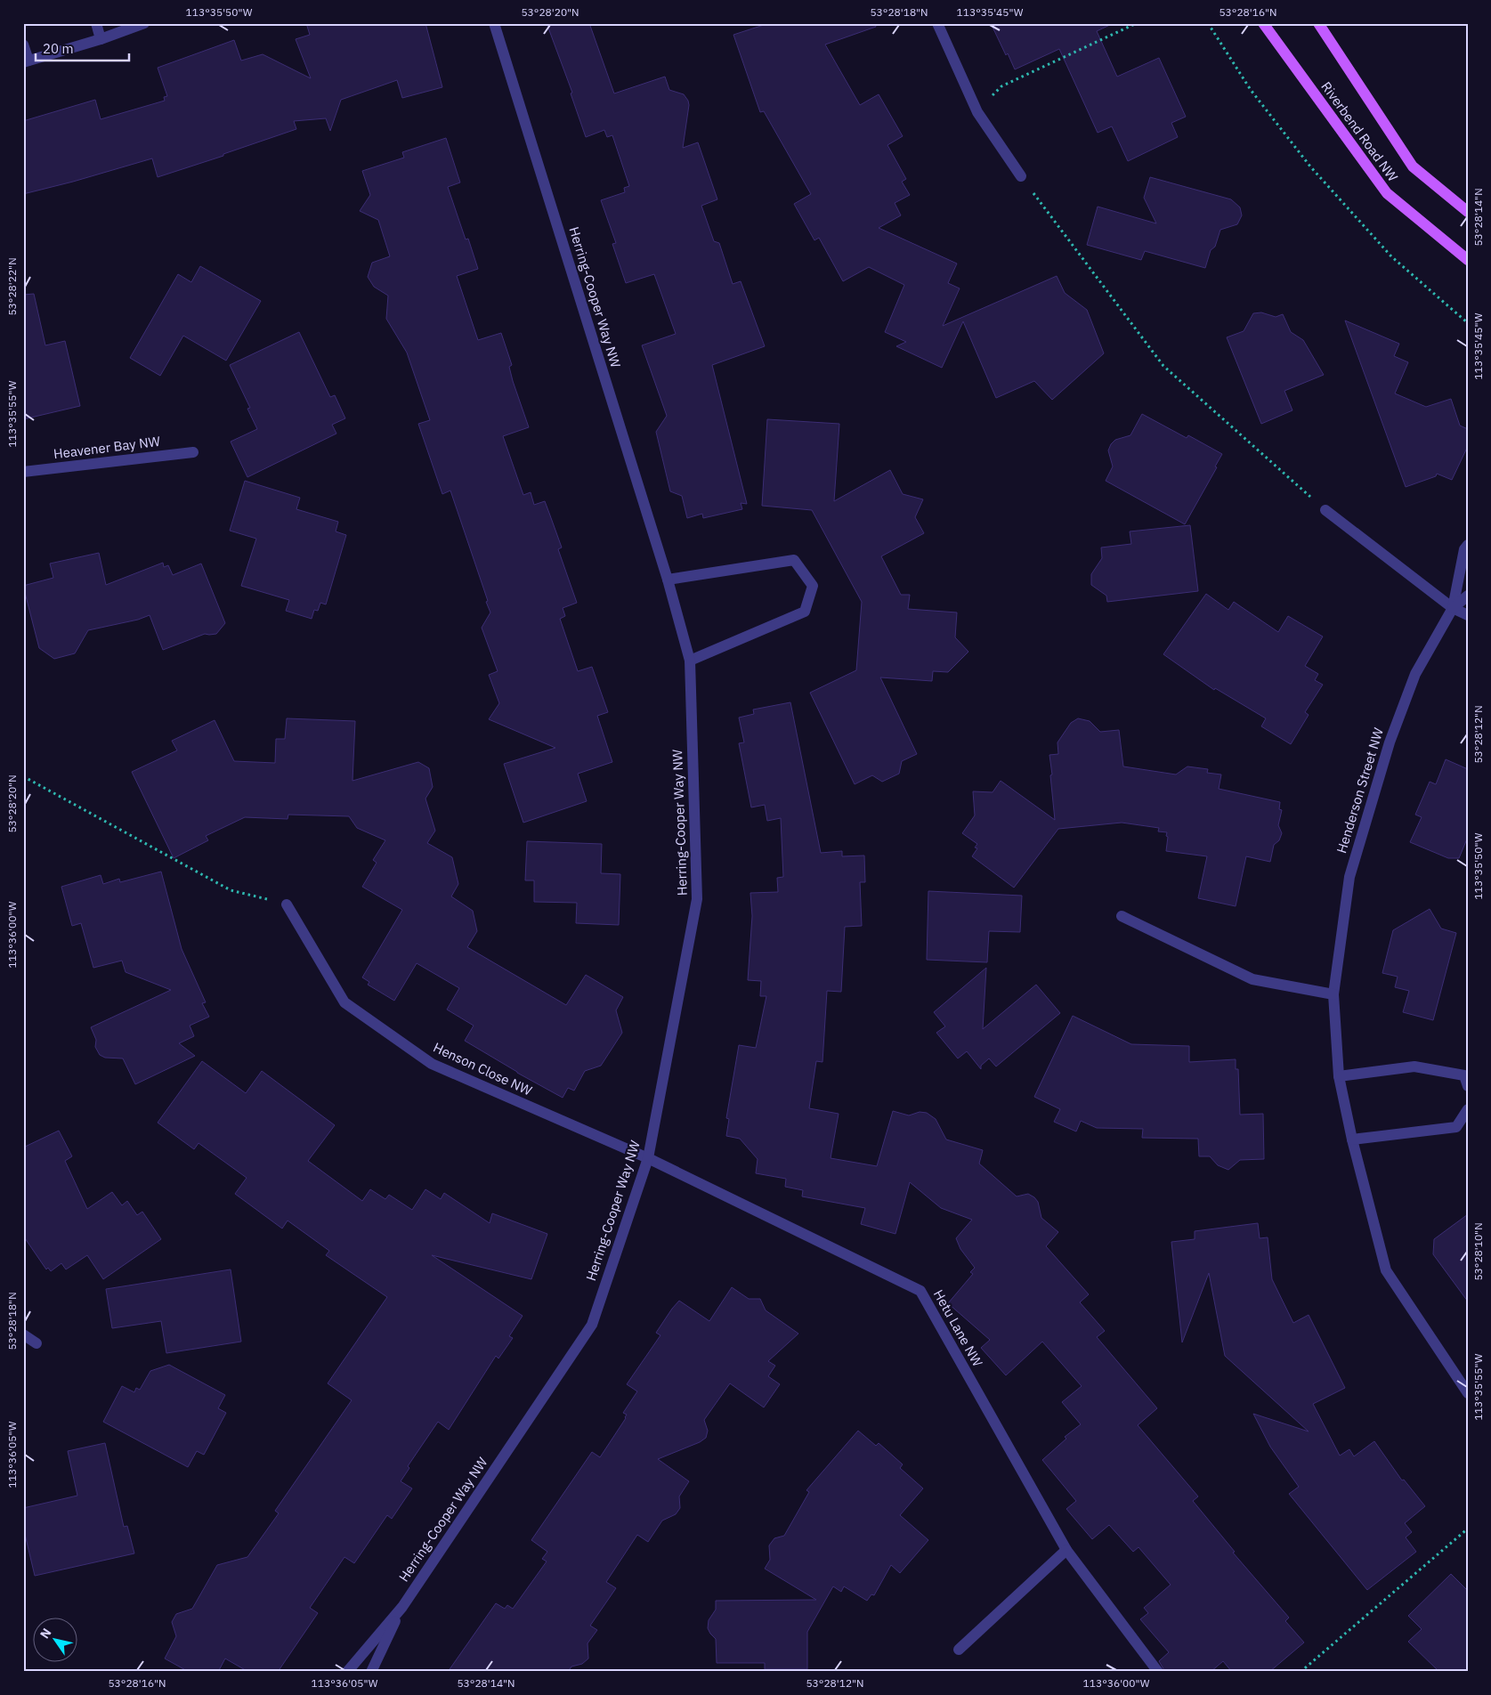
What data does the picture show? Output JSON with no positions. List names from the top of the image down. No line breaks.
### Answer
{"streets":{"main road":["Riverbend Road NW"],"street":["Herring-Cooper Way NW","Heavener Bay NW","Henderson Street NW","Henson Close NW","Hetu Lane NW"]},"crossings":[["Herring-Cooper Way NW","Henson Close NW"],["Herring-Cooper Way NW","Hetu Lane NW"],["Henson Close NW","Hetu Lane NW"]],"scale_bar":"20 m","north":"top left","coordinates":["113°35'50\"W","53°28'20\"N","53°28'18\"N","113°35'45\"W","53°28'16\"N","53°28'14\"N","53°28'22\"N","113°35'55\"W","53°28'12\"N","113°36'00\"W","53°28'10\"N","113°36'05\"W"]}
